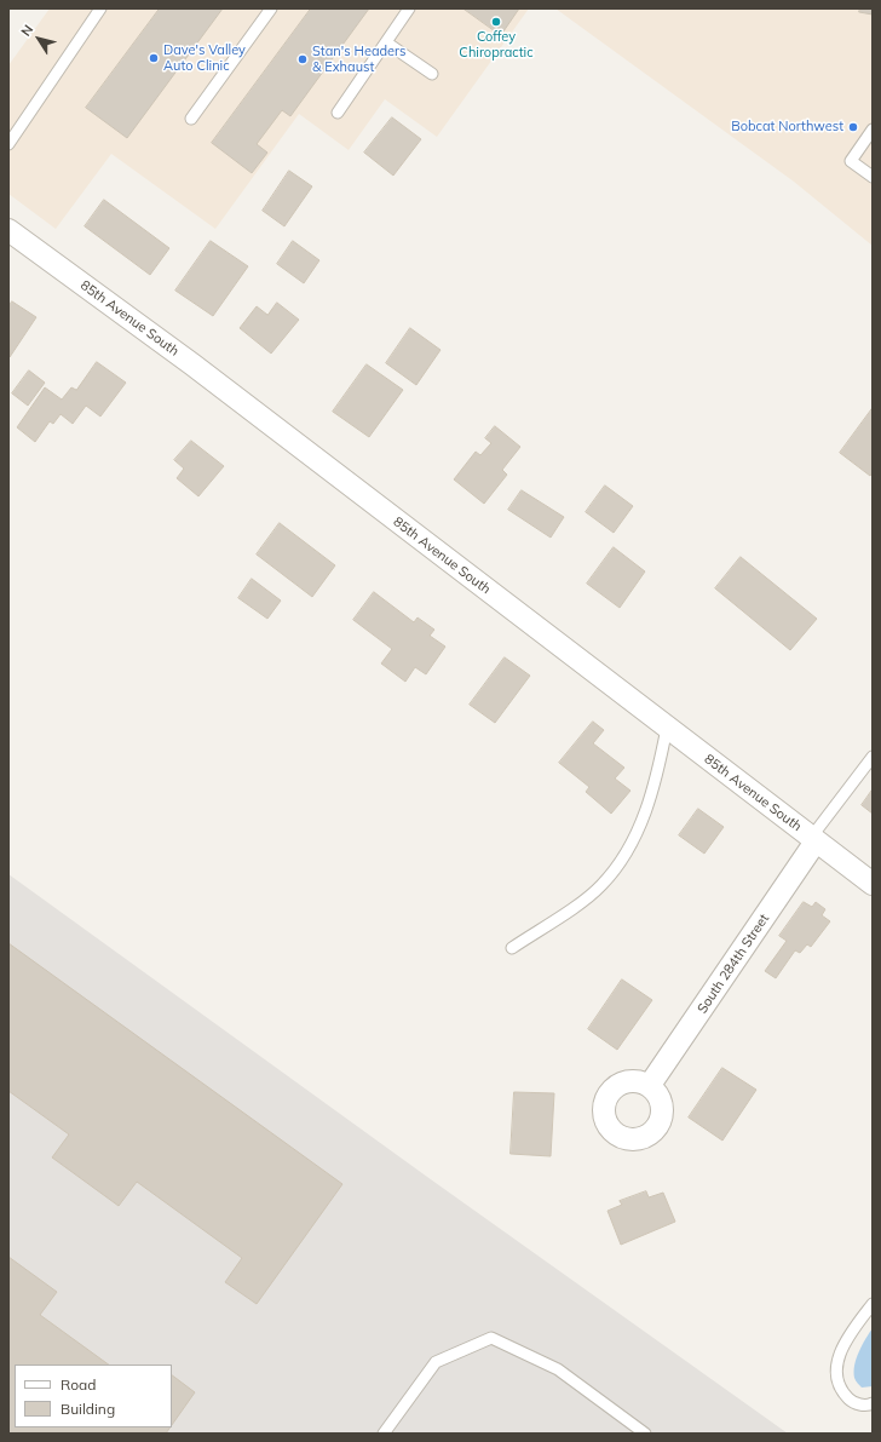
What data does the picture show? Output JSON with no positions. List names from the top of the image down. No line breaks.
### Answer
{"streets":{"street":["85th Avenue South","South 284th Street"]},"crossings":[["85th Avenue South","South 284th Street"]],"places":["Coffey Chiropractic","Dave's Valley Auto Clinic","Stan's Headers & Exhaust","Bobcat Northwest"],"legend":["Road","Building"],"north":"top left"}
